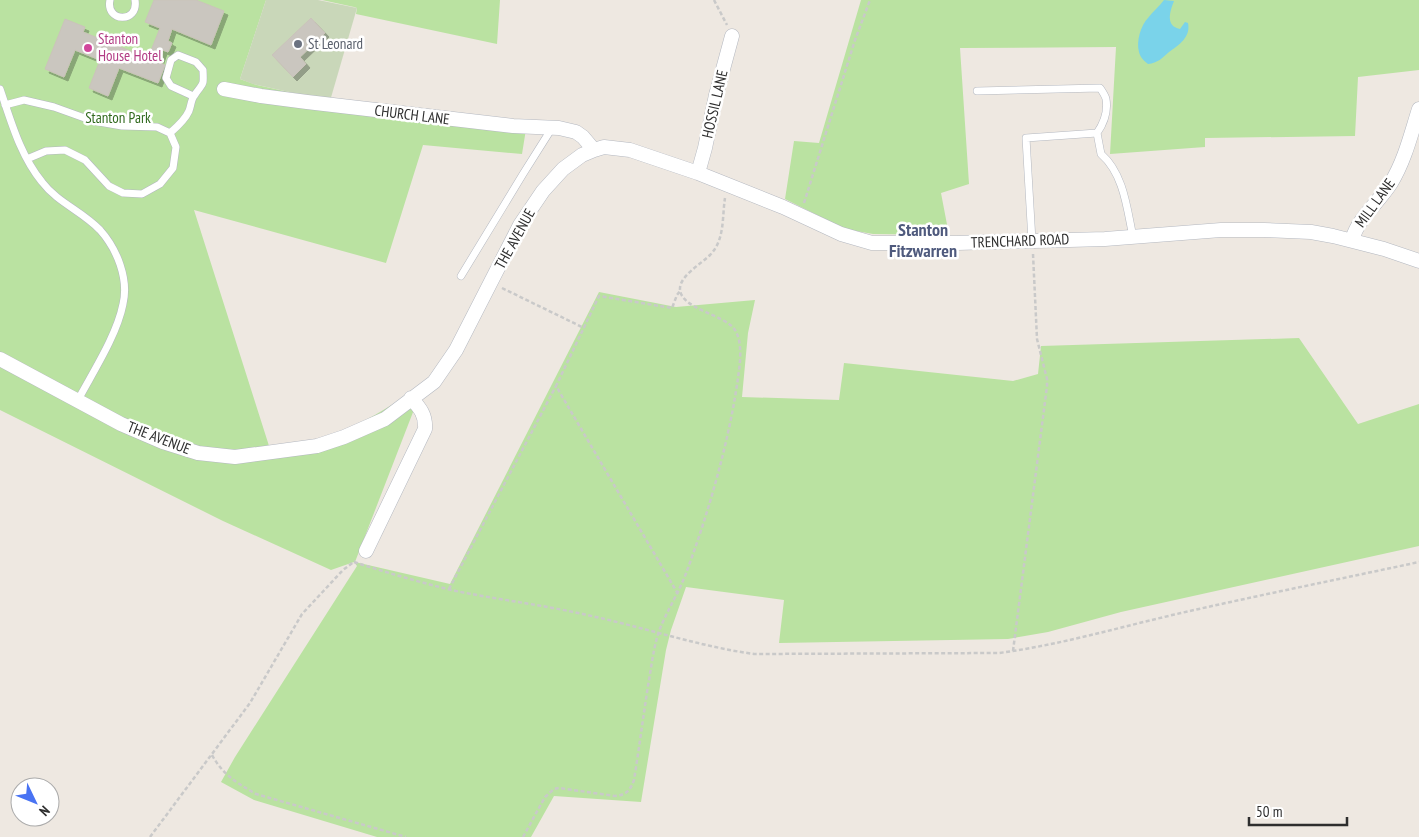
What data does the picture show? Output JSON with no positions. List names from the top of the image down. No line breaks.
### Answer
{"streets":{"street":["HOSSIL LANE","CHURCH LANE","MILL LANE","THE AVENUE","TRENCHARD ROAD"]},"crossings":[["HOSSIL LANE","TRENCHARD ROAD"],["CHURCH LANE","THE AVENUE"],["CHURCH LANE","TRENCHARD ROAD"],["MILL LANE","TRENCHARD ROAD"],["THE AVENUE","TRENCHARD ROAD"]],"districts":["Stanton Fitzwarren"],"parks":["Stanton Park"],"places":["St Leonard","Stanton House Hotel"],"scale_bar":"50 m","north":"bottom right"}
